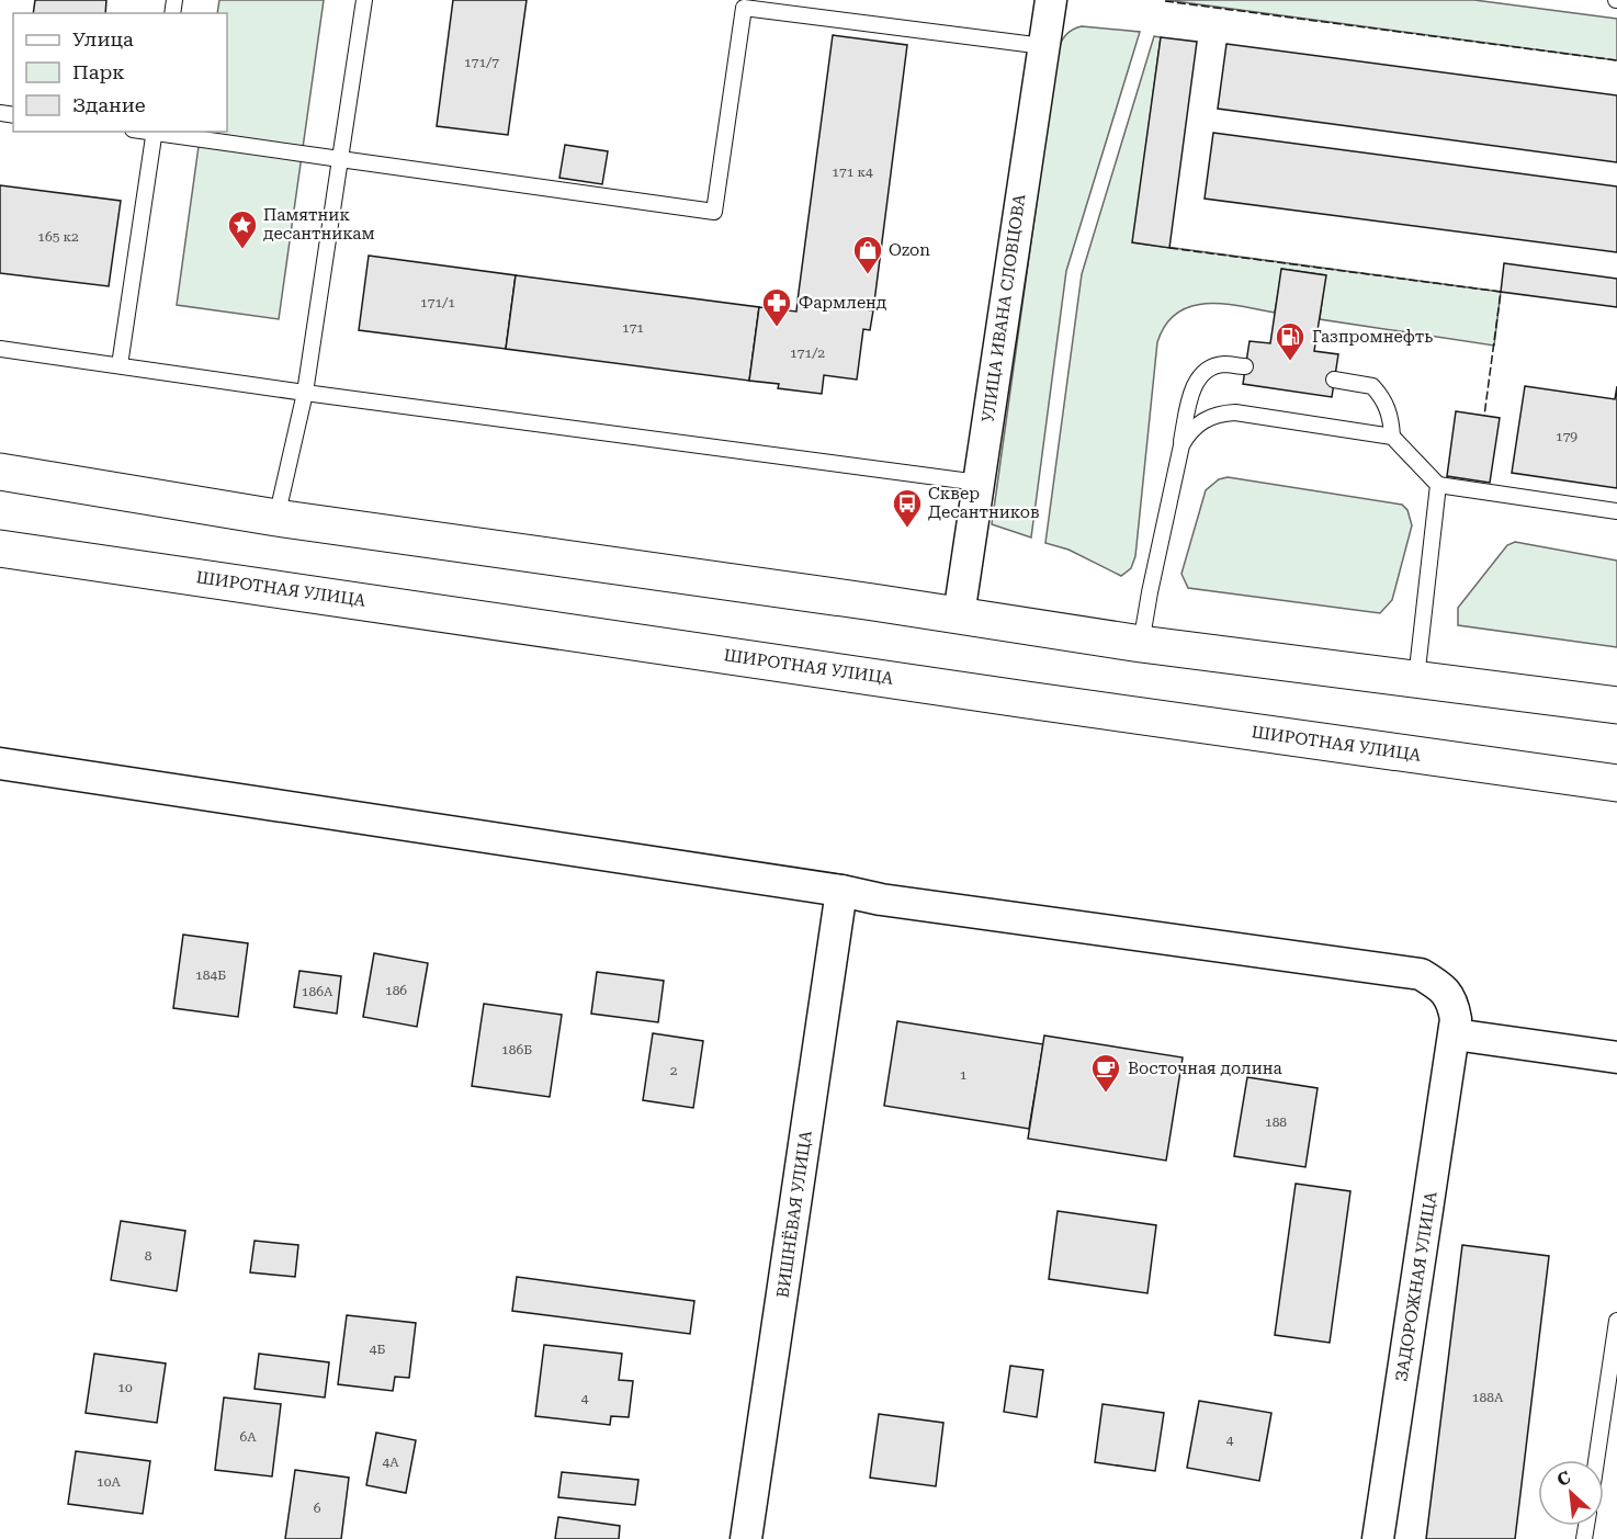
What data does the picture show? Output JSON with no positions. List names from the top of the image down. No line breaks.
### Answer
{"streets":{"main road":["ШИРОТНАЯ УЛИЦА"],"street":["УЛИЦА ИВАНА СЛОВЦОВА","ВИШНЁВАЯ УЛИЦА","ЗАДОРОЖНАЯ УЛИЦА"]},"crossings":[["ВИШНЁВАЯ УЛИЦА","ЗАДОРОЖНАЯ УЛИЦА"]],"places":{"place":["Памятник десантникам"],"shop":["Ozon"],"pharmacy":["Фармленд"],"fuel station":["Газпромнефть"],"bus stop":["Сквер Десантников"],"cafe":["Восточная долина"]},"house_numbers":["171/7","171 к4","165 к2","171/1","171","171/2","179","184Б","186","186А","186Б","2","1","188","8","4Б","10","188А","4","6А","4","4А","10А","6"],"legend":["Улица","Парк","Здание"],"north":"top left"}
